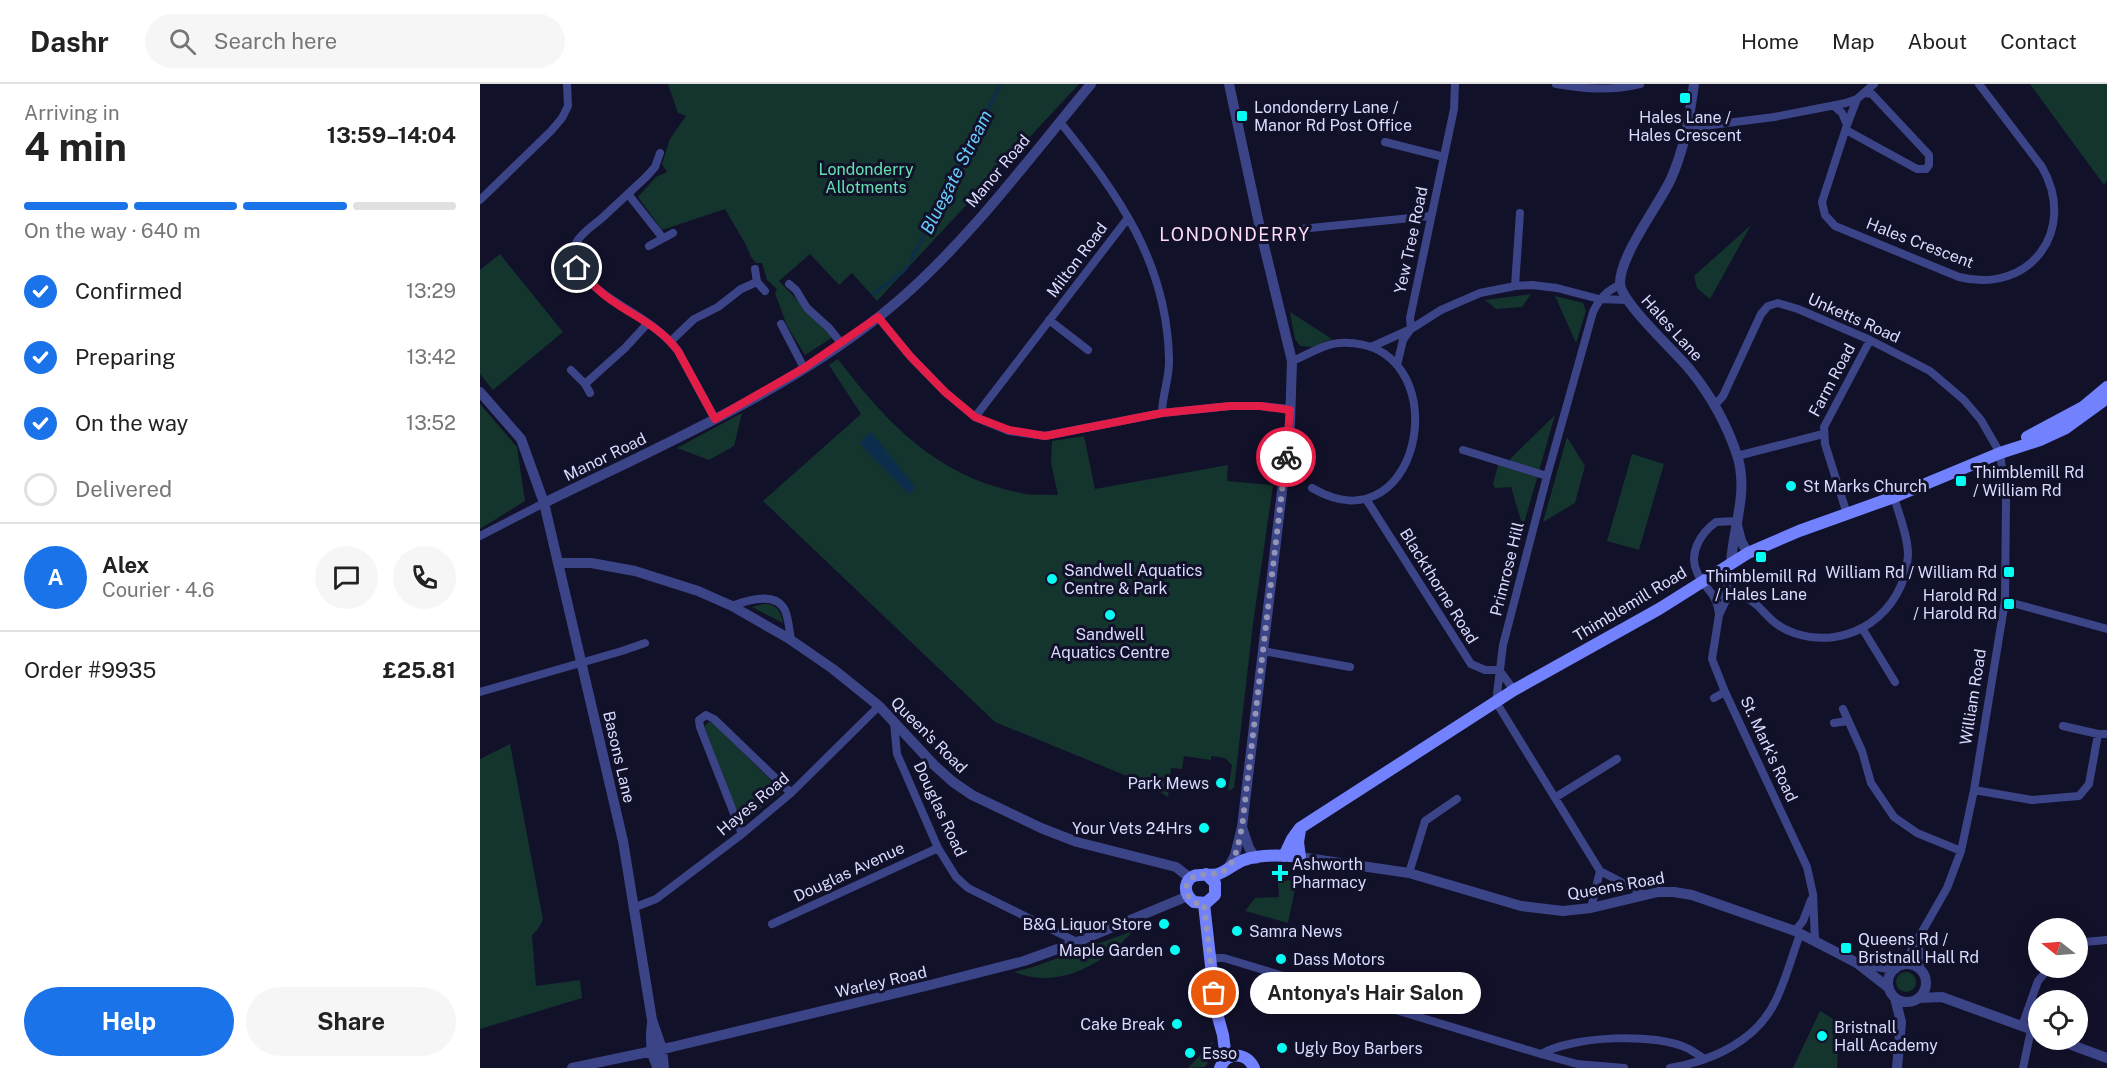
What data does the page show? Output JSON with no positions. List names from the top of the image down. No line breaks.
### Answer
{"streets":{"main road":["Thimblemill Road"],"street":["Manor Road","Yew Tree Road","Hales Crescent","Milton Road","Unketts Road","Hales Lane","Farm Road","Primrose Hill","Blackthorne Road","William Road","Queen's Road","St. Mark's Road","Basons Lane","Hayes Road","Douglas Road","Douglas Avenue","Queens Road","Warley Road"]},"crossings":[["Manor Road","Basons Lane"],["Unketts Road","Hales Lane"],["Unketts Road","Farm Road"],["Unketts Road","Thimblemill Road"],["Unketts Road","William Road"],["Hales Lane","Farm Road"],["Hales Lane","Thimblemill Road"],["Farm Road","Thimblemill Road"],["Primrose Hill","Blackthorne Road"],["Thimblemill Road","William Road"],["Thimblemill Road","St. Mark's Road"],["William Road","Queens Road"],["Queen's Road","Basons Lane"],["Queen's Road","Hayes Road"],["Queen's Road","Douglas Road"],["Queen's Road","Warley Road"],["St. Mark's Road","Queens Road"],["Basons Lane","Hayes Road"],["Basons Lane","Warley Road"],["Douglas Road","Douglas Avenue"],["Douglas Road","Warley Road"]],"districts":["LONDONDERRY"],"water":["Bluegate Stream"],"parks":["Londonderry Allotments"],"places":{"transit":["Hales Lane / Hales Crescent","Londonderry Lane / Manor Rd Post Office","Thimblemill Rd / William Rd","Thimblemill Rd / Hales Lane","William Rd / William Rd","Harold Rd / Harold Rd","Queens Rd / Bristnall Hall Rd"],"other":["St Marks Church","Sandwell Aquatics Centre & Park","Sandwell Aquatics Centre","Park Mews","Your Vets 24Hrs","B&G Liquor Store","Samra News","Maple Garden","Dass Motors","Antonya's Hair Salon","Cake Break","Bristnall Hall Academy","Ugly Boy Barbers","Esso"],"health":["Ashworth Pharmacy"]},"north":"left","page":{"header":"Dashr","search":"Search here","nav":["Home","Map","About","Contact"],"heading":["4 min","Arriving in","13:59–14:04"],"panel":["Alex","Courier · 4.6","Order #9935","£25.81"],"bar":"On the way · 640 m","list":[["Confirmed","13:29"],["Preparing","13:42"],["On the way","13:52"],"Delivered"],"round":"A","bubble":"Antonya's Hair Salon","buttons":["Help","Share"]}}
